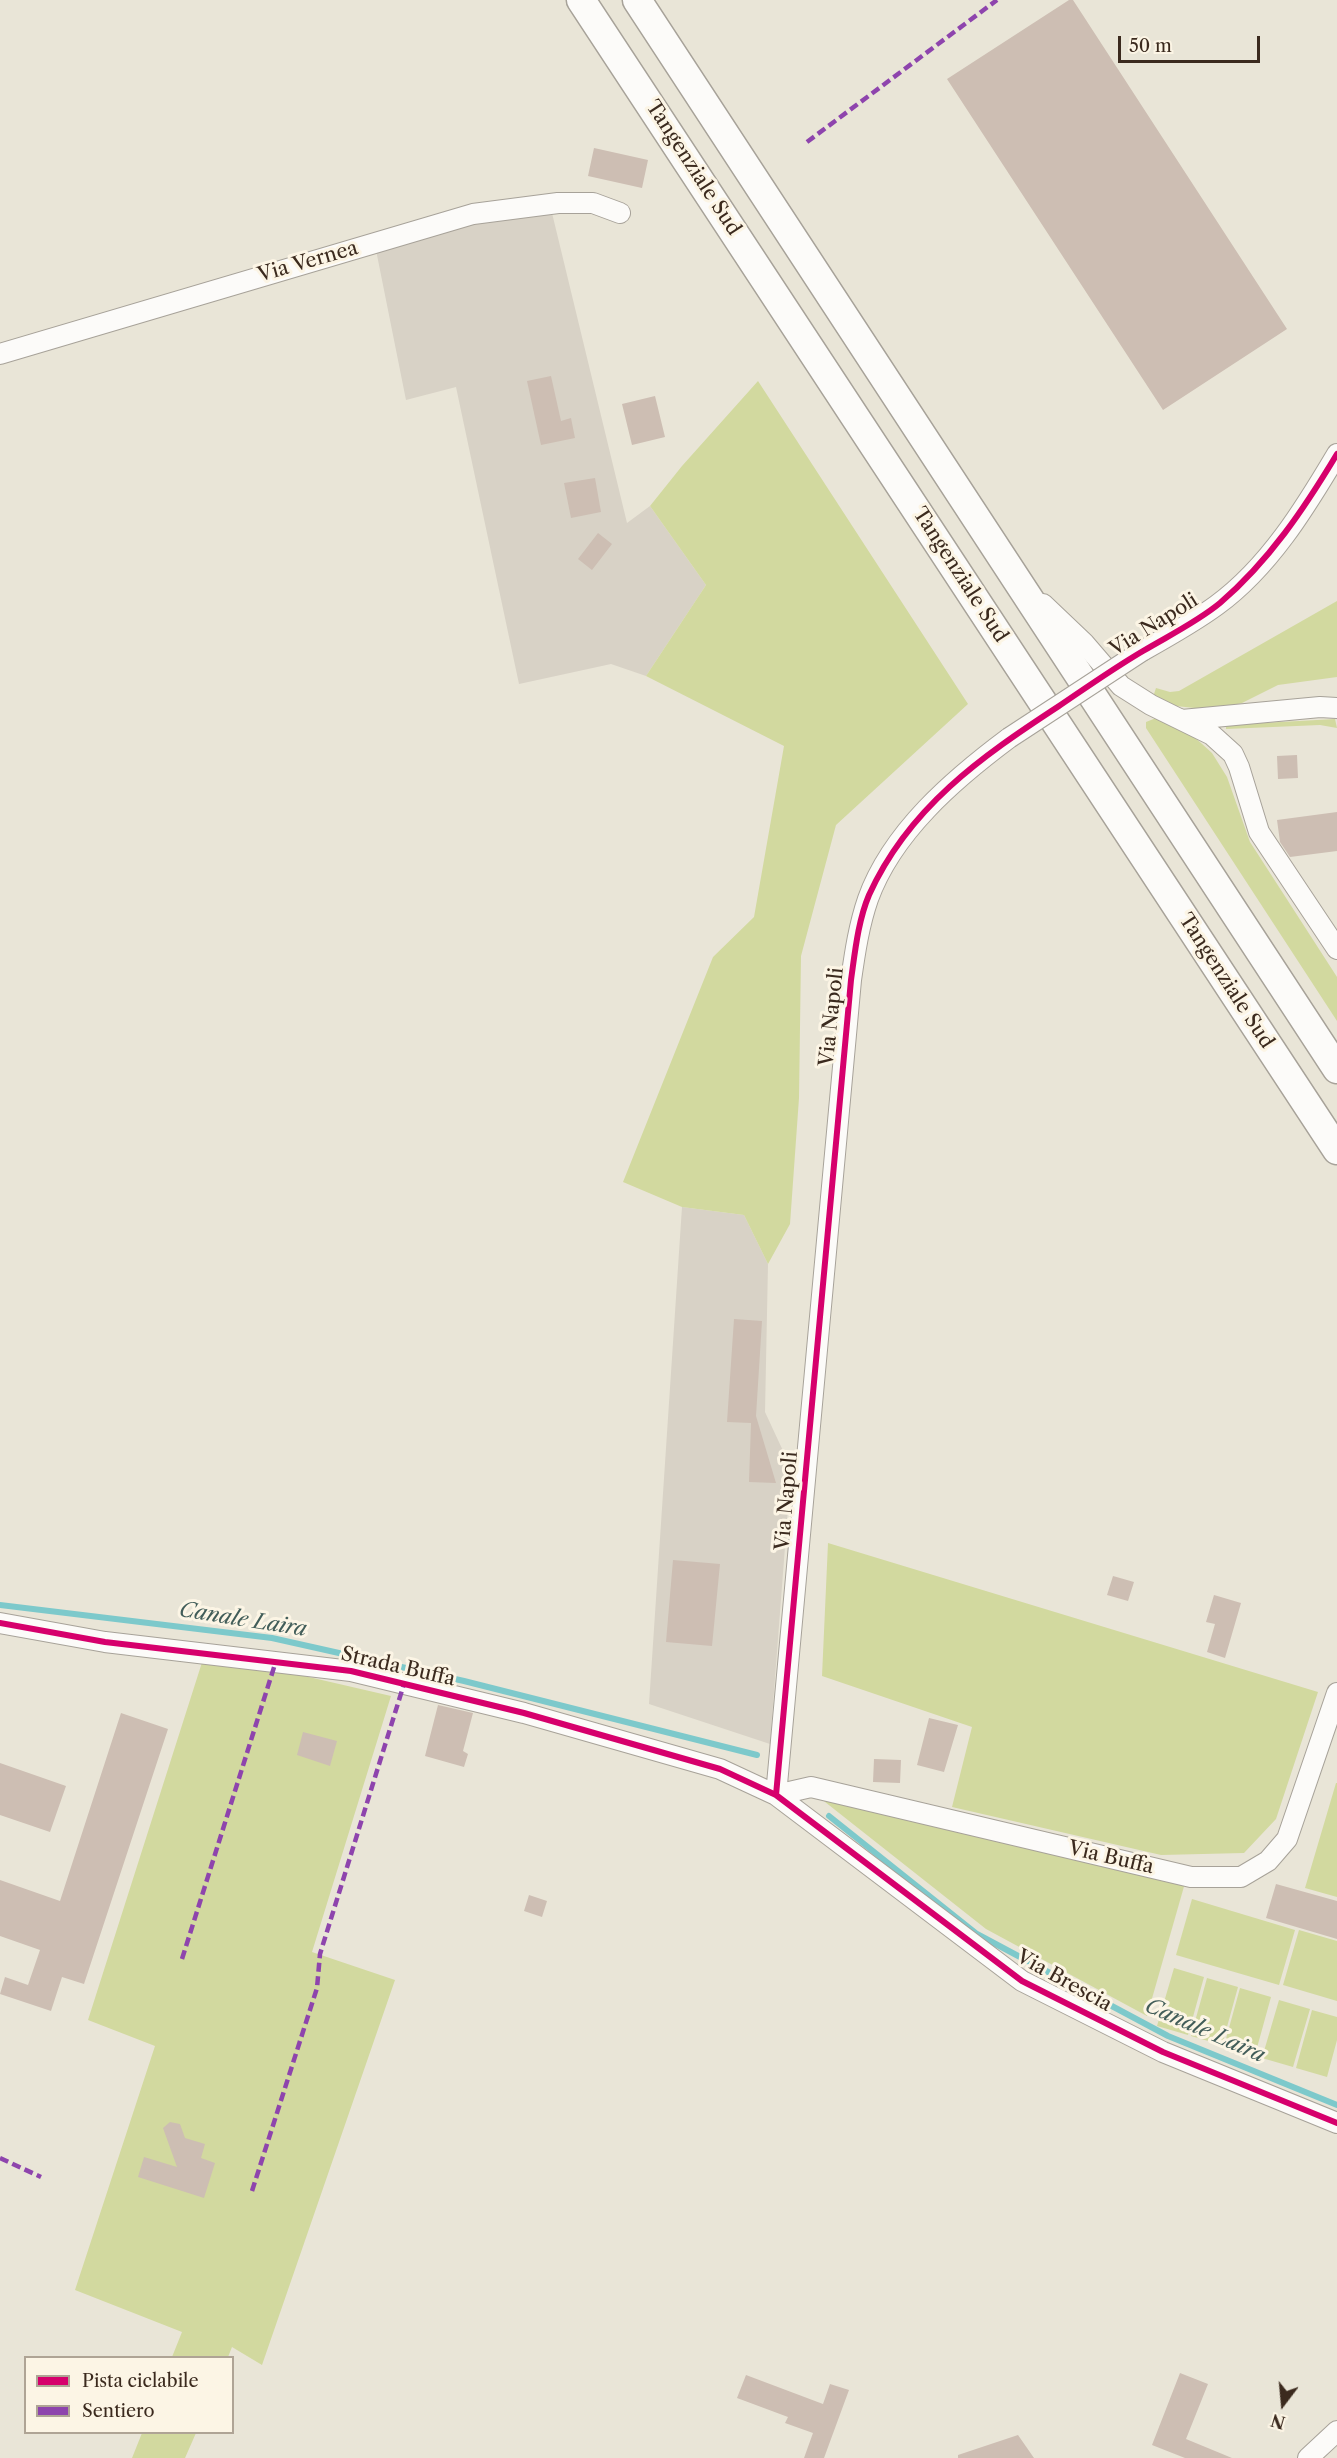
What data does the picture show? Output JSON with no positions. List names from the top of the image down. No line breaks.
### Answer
{"streets":{"highway":["Tangenziale Sud"],"street":["Via Vernea","Via Napoli","Strada Buffa","Via Buffa","Via Brescia"]},"crossings":[["Via Napoli","Strada Buffa"],["Via Napoli","Via Buffa"],["Via Napoli","Via Brescia"],["Strada Buffa","Via Buffa"],["Strada Buffa","Via Brescia"],["Via Buffa","Via Brescia"]],"water":["Canale Laira"],"legend":["Pista ciclabile","Sentiero"],"scale_bar":"50 m","north":"bottom"}
